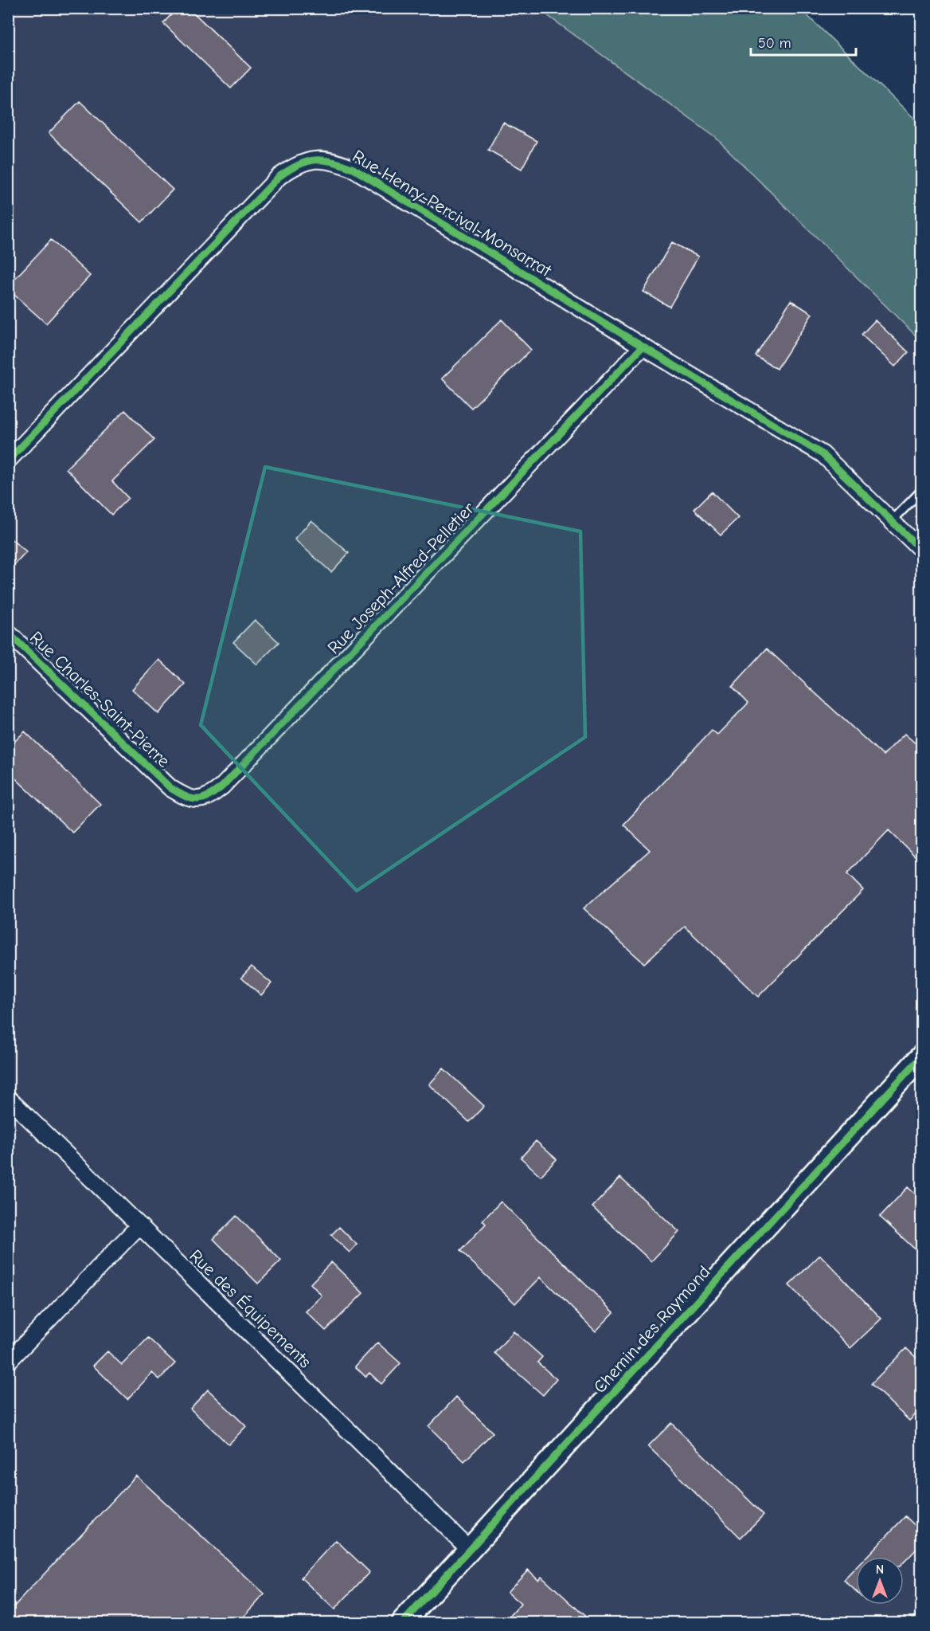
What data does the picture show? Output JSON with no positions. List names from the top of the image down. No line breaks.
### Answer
{"streets":{"street":["Rue Henry-Percival-Monsarrat","Rue Joseph-Alfred-Pelletier","Rue Charles-Saint-Pierre","Rue des Équipements","Chemin des Raymond"]},"crossings":[["Rue Henry-Percival-Monsarrat","Rue Joseph-Alfred-Pelletier"],["Rue Joseph-Alfred-Pelletier","Rue Charles-Saint-Pierre"],["Rue des Équipements","Chemin des Raymond"]],"scale_bar":"50 m","north":"top"}
